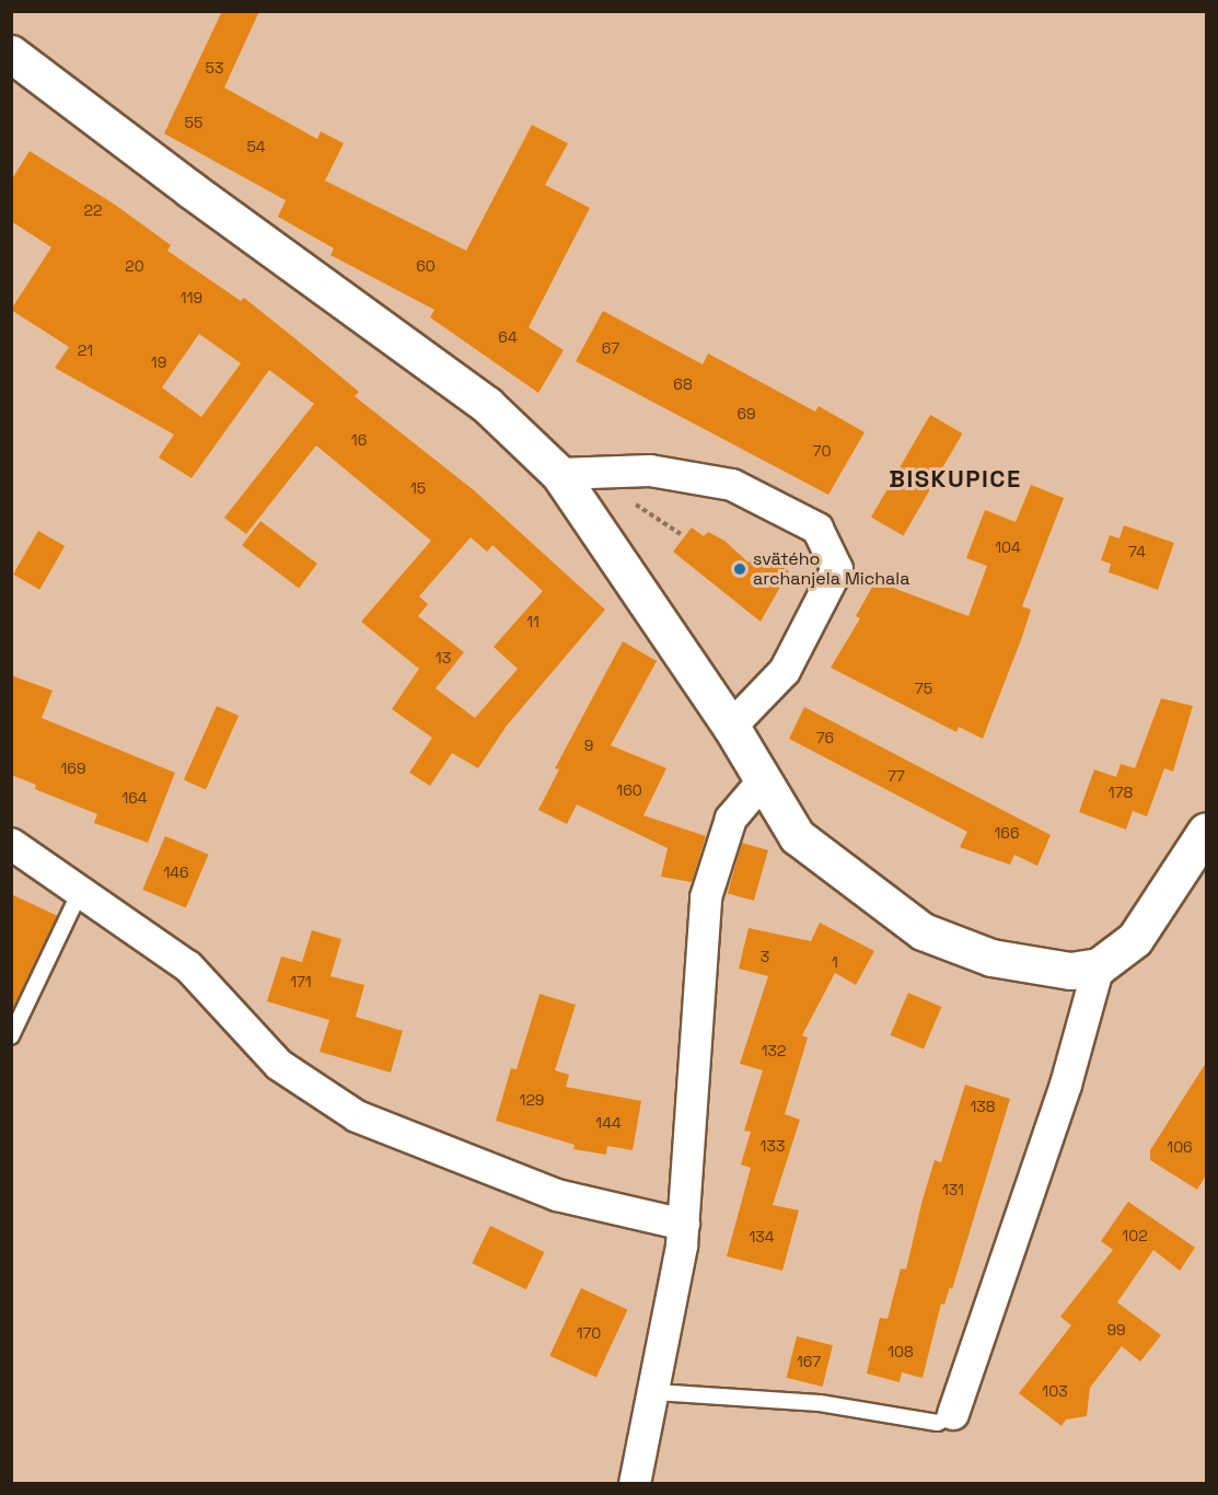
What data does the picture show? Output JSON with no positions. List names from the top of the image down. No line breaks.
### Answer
{"districts":["BISKUPICE"],"places":["svätého archanjela Michala"],"house_numbers":["53","55","54","22","20","60","119","64","67","21","19","68","69","16","70","15","104","74","11","13","75","76","9","169","77","160","178","164","166","146","3","1","171","132","129","138","144","133","106","131","102","134","99","170","108","167","103"]}
